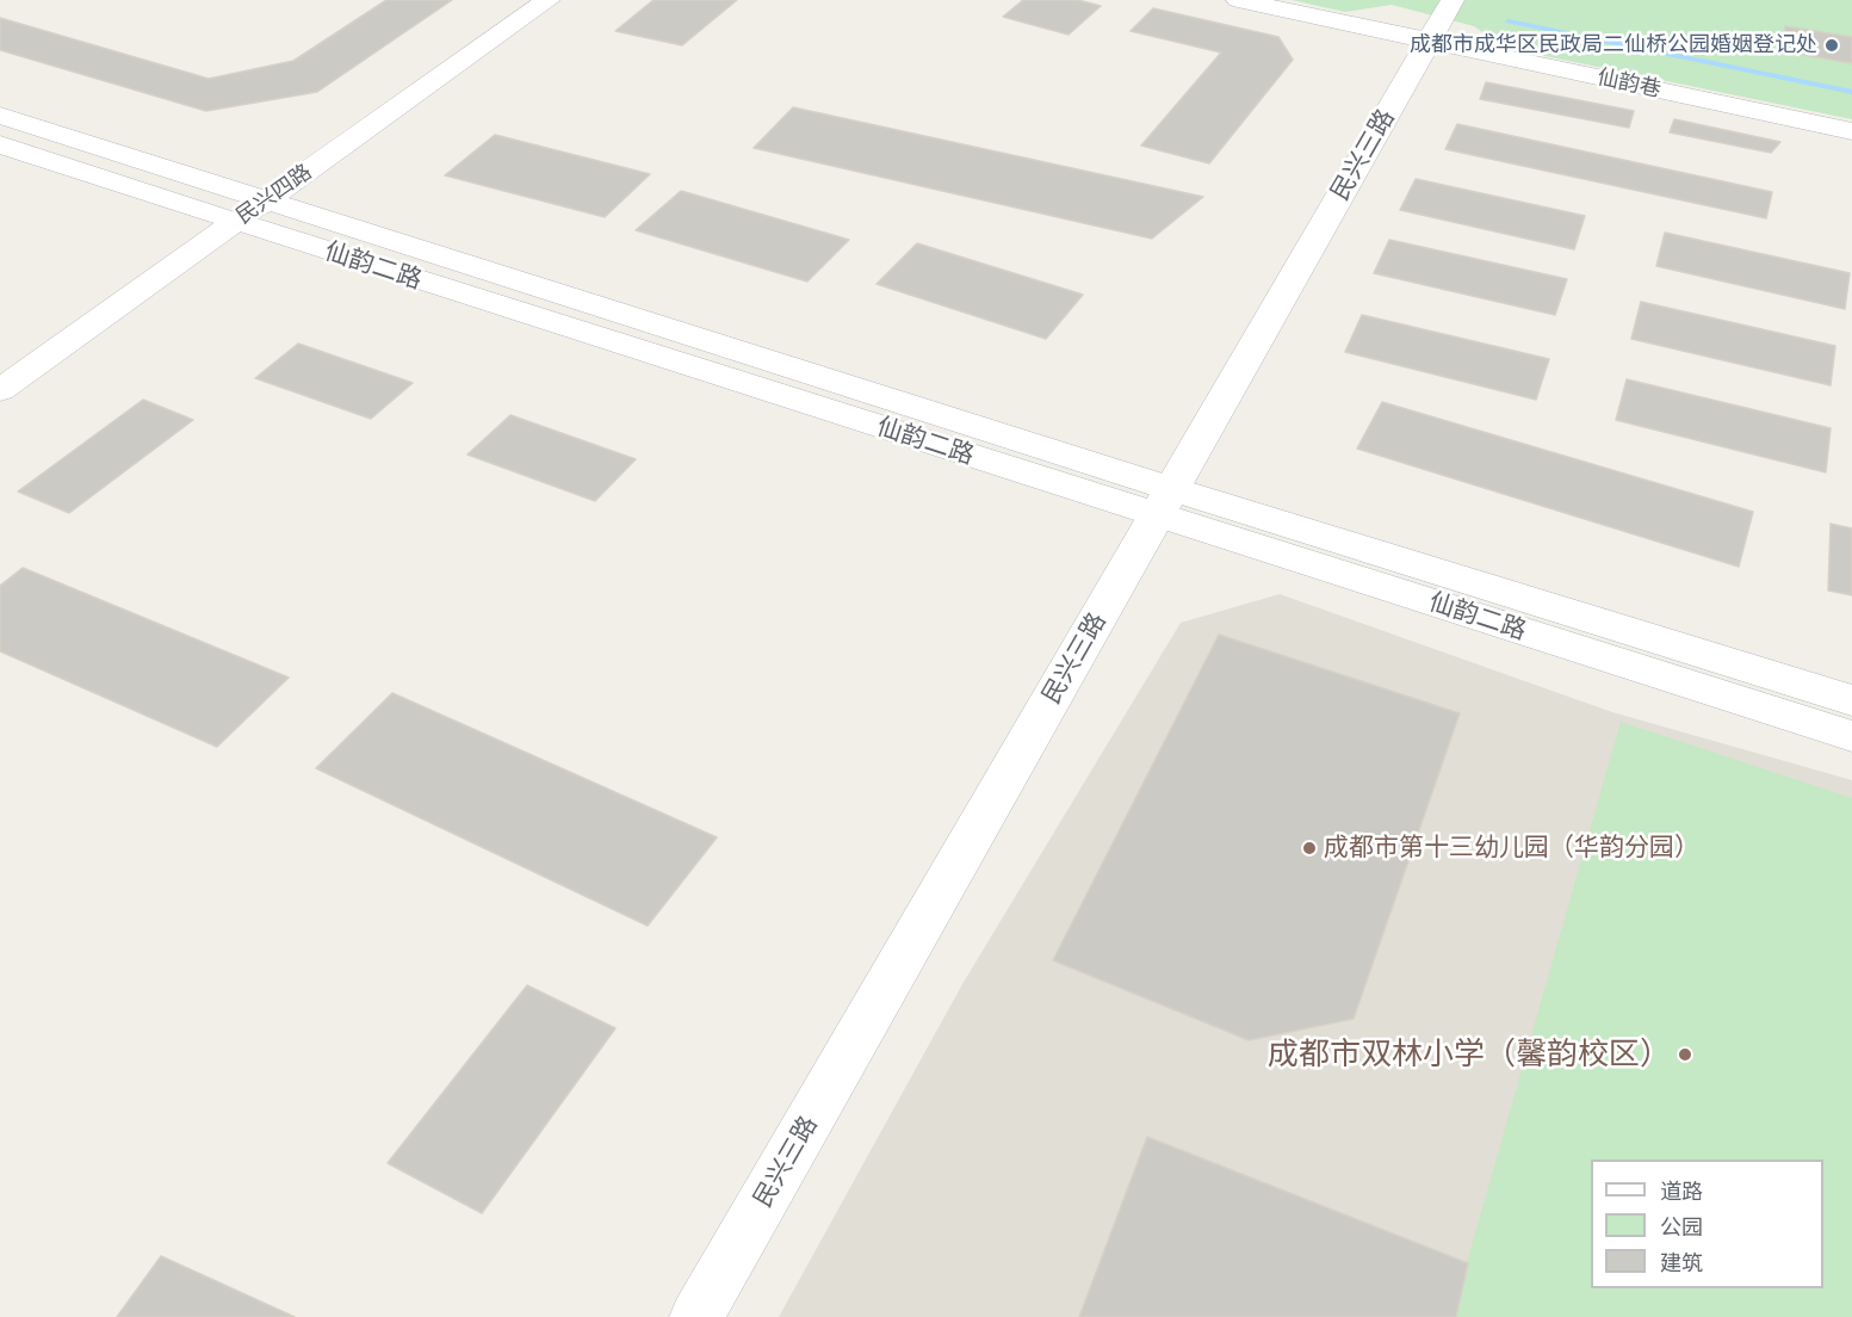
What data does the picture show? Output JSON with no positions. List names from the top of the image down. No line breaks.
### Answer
{"streets":{"street":["仙韵巷","民兴三路","民兴四路","仙韵二路"]},"crossings":[["仙韵巷","民兴三路"],["民兴三路","仙韵二路"],["民兴四路","仙韵二路"]],"places":["成都市成华区民政局二仙桥公园婚姻登记处","成都市第十三幼儿园（华韵分园）","成都市双林小学（馨韵校区）"],"legend":["道路","公园","建筑"]}
